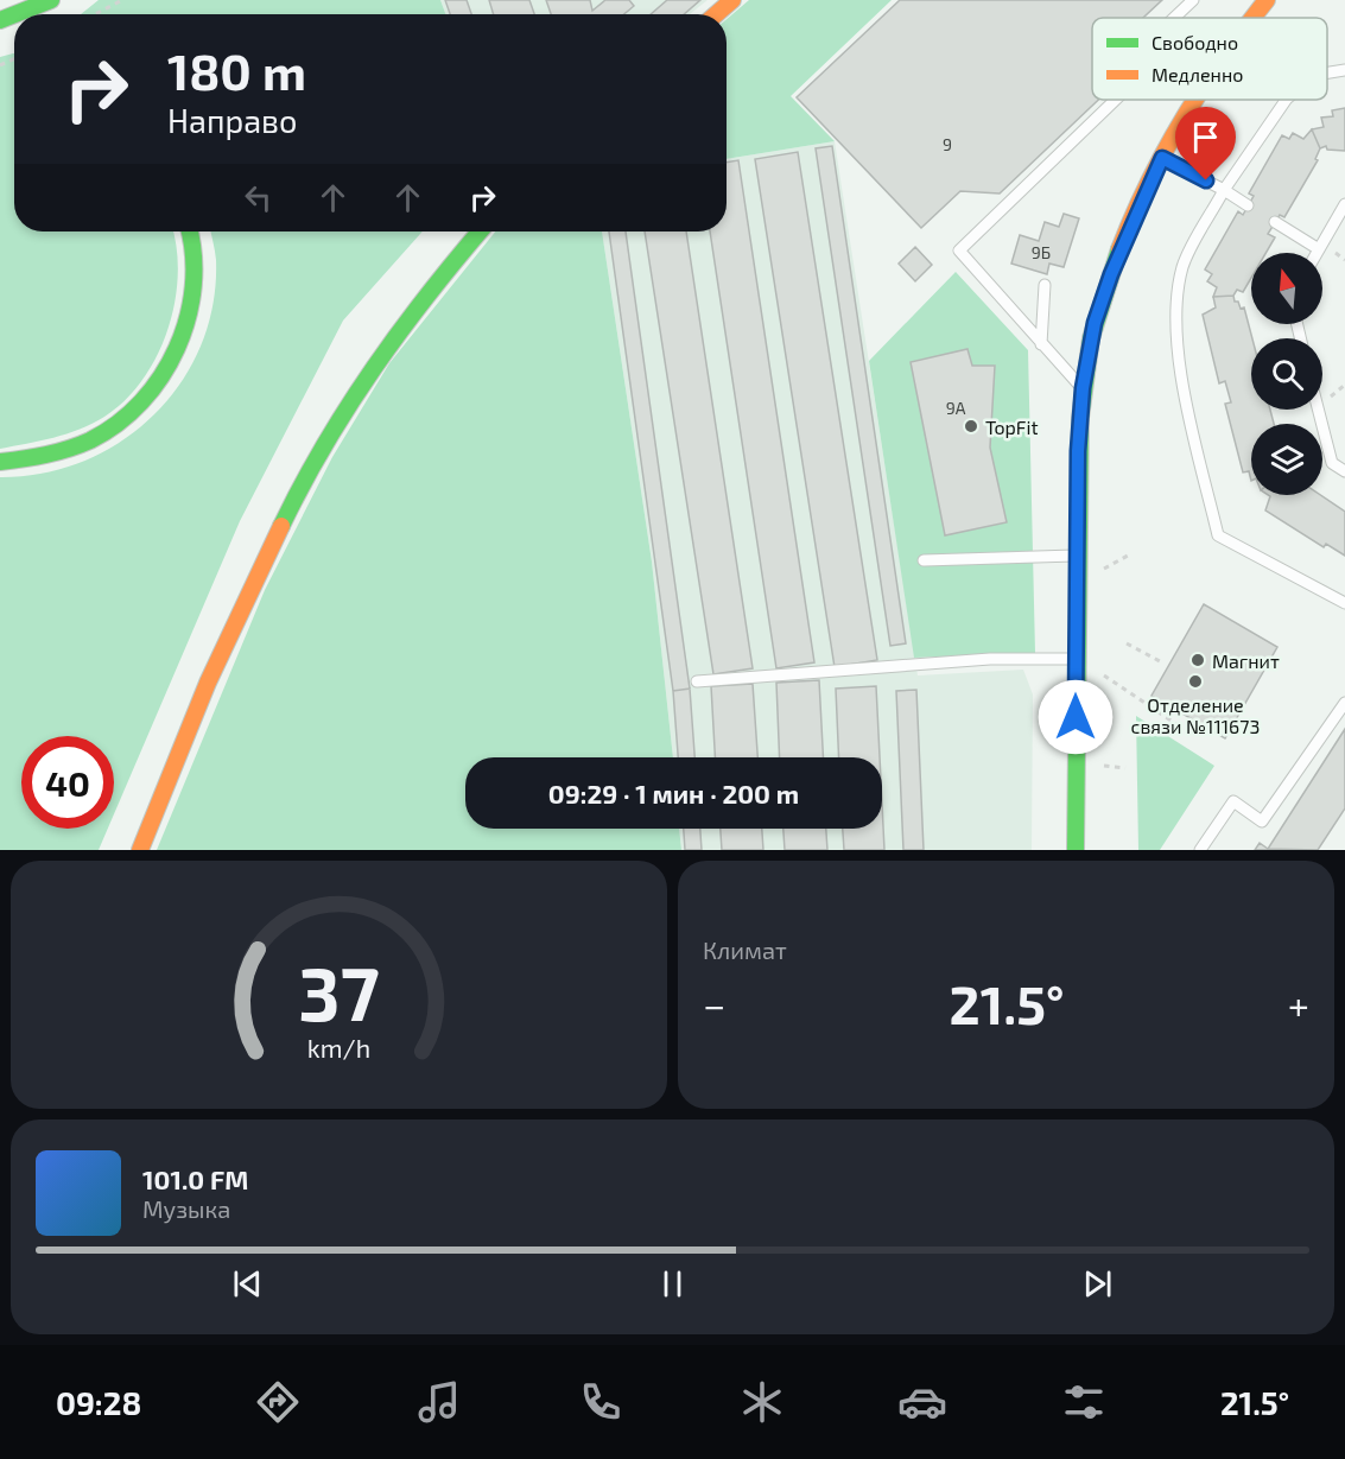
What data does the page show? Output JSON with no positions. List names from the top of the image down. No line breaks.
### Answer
{"places":["TopFit","Магнит","Отделение связи №111673"],"house_numbers":["9","9Б","9А"],"legend":["Свободно","Медленно"],"north":"top","page":{"turn":["180 m","Направо"],"limit":"40","trip":"09:29 · 1 мин · 200 m","tile":"Климат","heat":["−","21.5°","+"],"song":["101.0 FM","Музыка"],"tabs":["09:28","21.5°"],"gauge":["37","km/h"]}}
